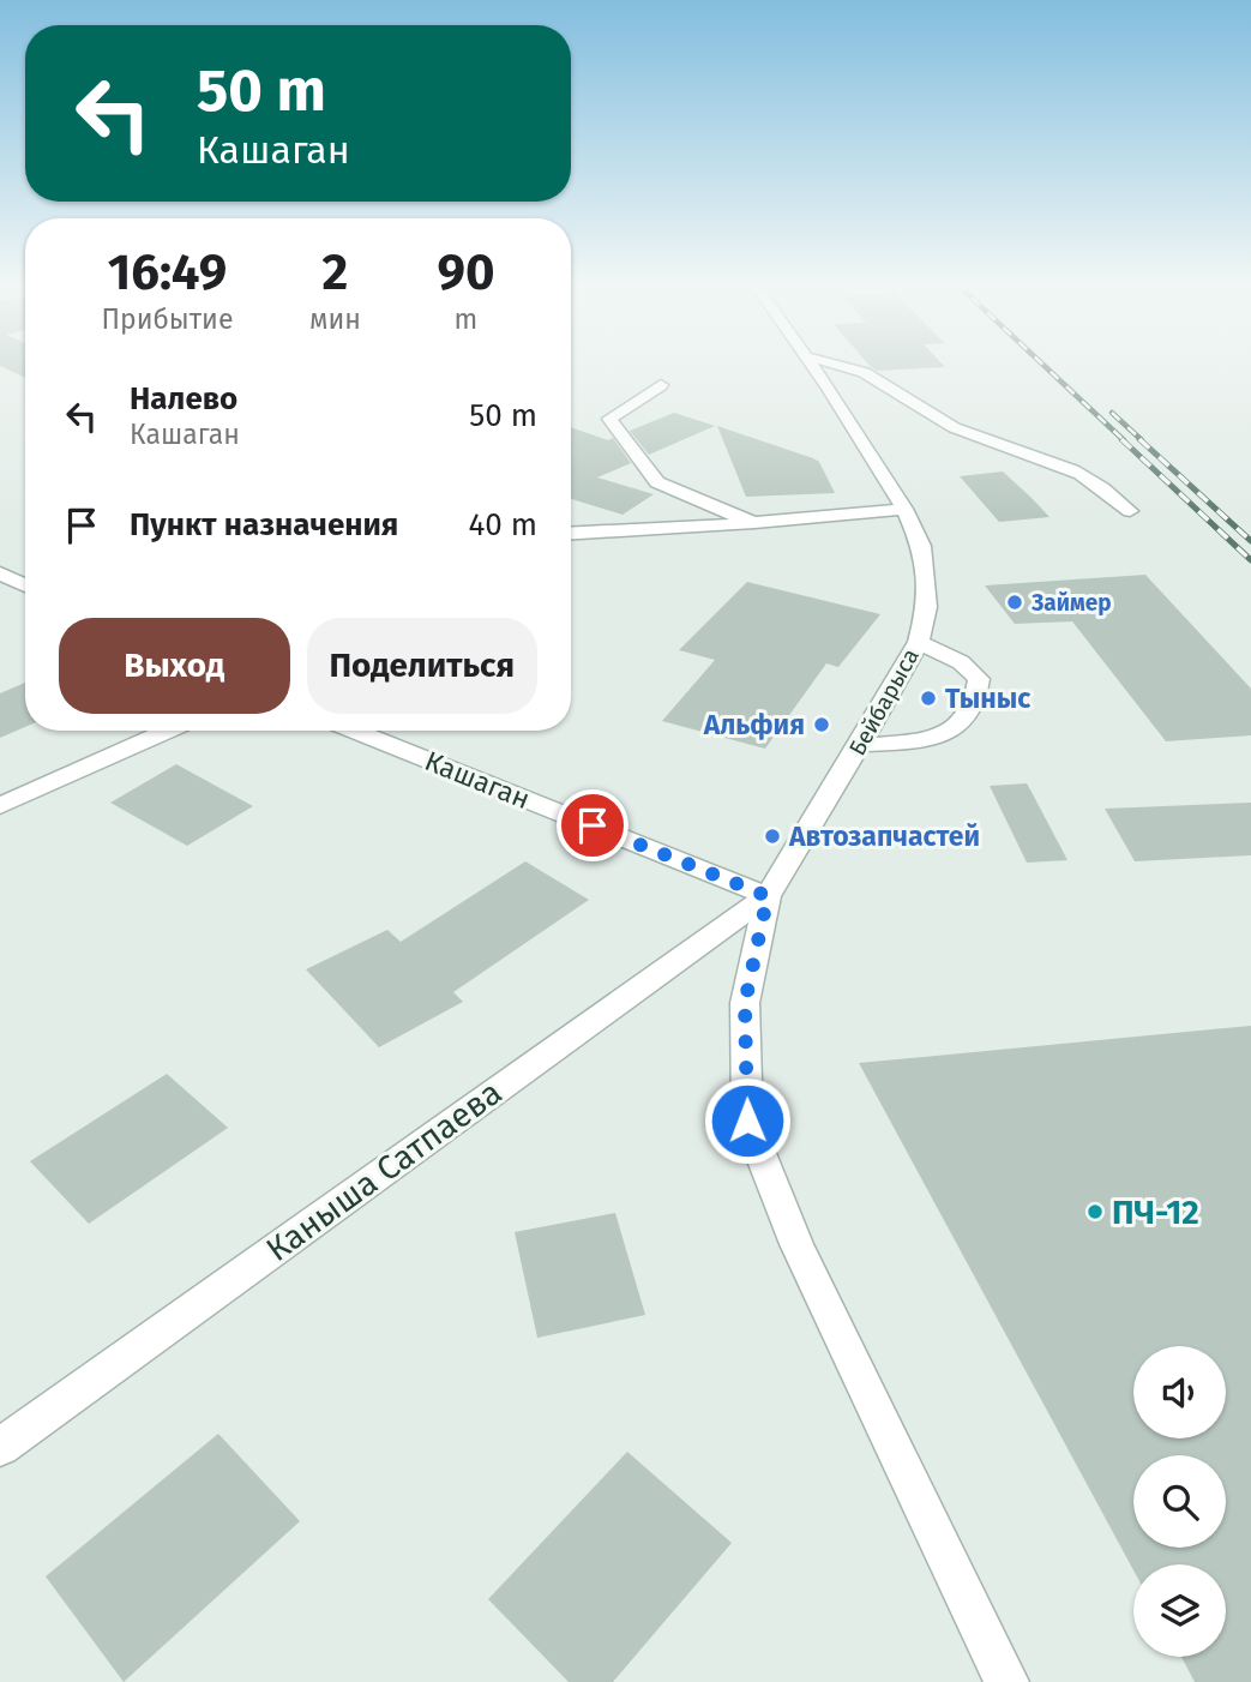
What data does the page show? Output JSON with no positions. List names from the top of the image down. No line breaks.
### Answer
{"streets":{"street":["Бейбарыса","Кашаган","Каныша Сатпаева"]},"crossings":[["Бейбарыса","Кашаган"],["Бейбарыса","Каныша Сатпаева"],["Кашаган","Каныша Сатпаева"]],"places":["Займер","Тыныс","Альфия","Автозапчастей","ПЧ-12"],"page":{"turn":["50 m","Кашаган"],"eta":["16:49","Прибытие","2","мин","90","m"],"list":[{"name":"Налево","note":"Кашаган","value":"50 m"},{"name":"Пункт назначения","value":"40 m"}],"buttons":["Выход","Поделиться"]}}
